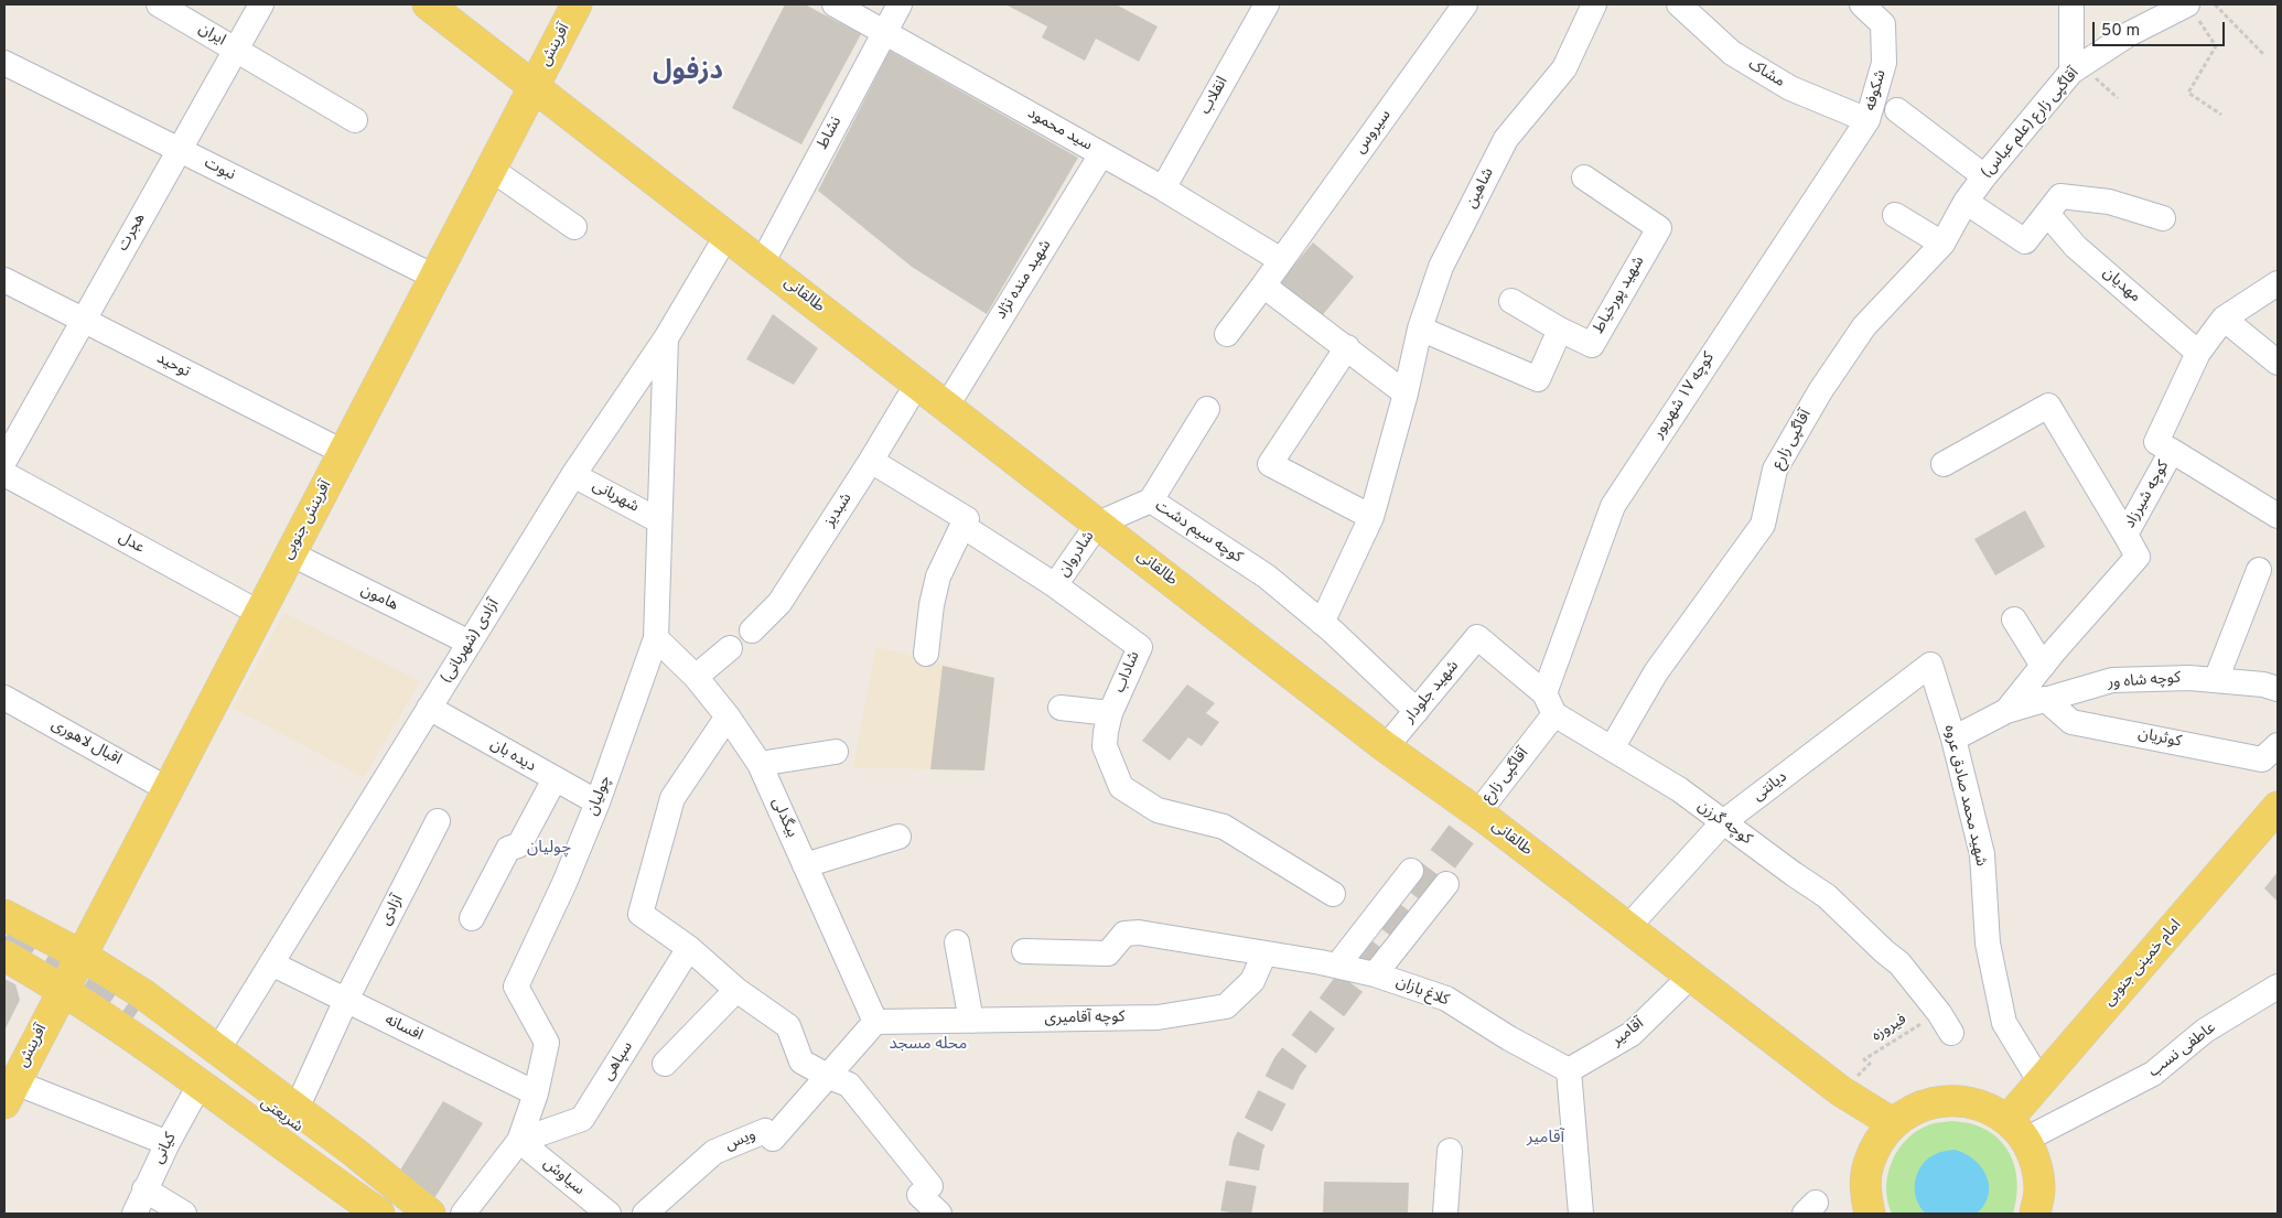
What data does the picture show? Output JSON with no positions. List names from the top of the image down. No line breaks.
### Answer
{"streets":{"main road":["آفرینش","طالقانی","آفرینش جنوبی","امام خمینی جنوبی","شریعتی"],"street":["ایران","مشاک","شکوفه","انقلاب","آقاگپی زارع (علم عباس)","سید محمود","سیروس","نشاط","نبوت","شاهین","هجرت","شهید منده نژاد","مهدیان","شهید پورخیاط","توحید","کوچه ۱۷ شهریور","آقاگپی زارع","کوچه شیرزاد","شهربانی","شبدیز","کوچه سیم دشت","عدل","شادروان","هامون","آزادی (شهربانی)","شاداب","کوچه شاه ور","شهید جلودار","کوثریان","اقبال لاهوری","دیده بان","دیانتی","چولیان","شهید محمد صادق عروه","بیگدلی","کوچه گرزن","آزادی","کلاغ بازان","کوچه آقامیری","افسانه","آقامیر","عاطفی نسب","سپاهی","ویس","کیانی","سیاوش"],"path":["فیروزه"]},"crossings":[["ایران","هجرت"],["آفرینش","طالقانی"],["آفرینش","آفرینش جنوبی"],["مشاک","شکوفه"],["مشاک","کوچه ۱۷ شهریور"],["شکوفه","کوچه ۱۷ شهریور"],["انقلاب","سید محمود"],["آقاگپی زارع (علم عباس)","آقاگپی زارع"],["سید محمود","سیروس"],["سید محمود","نشاط"],["سید محمود","شهید منده نژاد"],["نشاط","طالقانی"],["نبوت","هجرت"],["نبوت","آفرینش جنوبی"],["شاهین","کوچه سیم دشت"],["هجرت","توحید"],["شهید منده نژاد","طالقانی"],["مهدیان","کوچه شیرزاد"],["طالقانی","آقاگپی زارع"],["طالقانی","شبدیز"],["طالقانی","آفرینش جنوبی"],["طالقانی","کوچه سیم دشت"],["طالقانی","شادروان"],["طالقانی","آزادی (شهربانی)"],["طالقانی","شهید جلودار"],["طالقانی","دیانتی"],["طالقانی","فیروزه"],["طالقانی","آقامیر"],["توحید","آفرینش جنوبی"],["کوچه ۱۷ شهریور","آقاگپی زارع"],["کوچه ۱۷ شهریور","کوچه گرزن"],["آقاگپی زارع","کوچه گرزن"],["کوچه شیرزاد","کوچه شاه ور"],["شهربانی","آزادی (شهربانی)"],["شهربانی","چولیان"],["شبدیز","شاداب"],["آفرینش جنوبی","عدل"],["آفرینش جنوبی","هامون"],["آفرینش جنوبی","اقبال لاهوری"],["کوچه سیم دشت","شادروان"],["کوچه سیم دشت","شهید جلودار"],["شادروان","شاداب"],["هامون","آزادی (شهربانی)"],["آزادی (شهربانی)","دیده بان"],["آزادی (شهربانی)","چولیان"],["آزادی (شهربانی)","افسانه"],["کوچه شاه ور","کوثریان"],["کوچه شاه ور","شهید محمد صادق عروه"],["شهید جلودار","کوچه گرزن"],["دیده بان","چولیان"],["دیانتی","شهید محمد صادق عروه"],["دیانتی","کوچه گرزن"],["چولیان","بیگدلی"],["چولیان","افسانه"],["چولیان","سپاهی"],["چولیان","سیاوش"],["شهید محمد صادق عروه","امام خمینی جنوبی"],["بیگدلی","کوچه آقامیری"],["کوچه گرزن","فیروزه"],["آزادی","افسانه"],["امام خمینی جنوبی","عاطفی نسب"],["کلاغ بازان","آقامیر"],["سپاهی","سیاوش"]],"districts":["دزفول","چولیان","محله مسجد","آقامیر"],"scale_bar":"50 m"}
